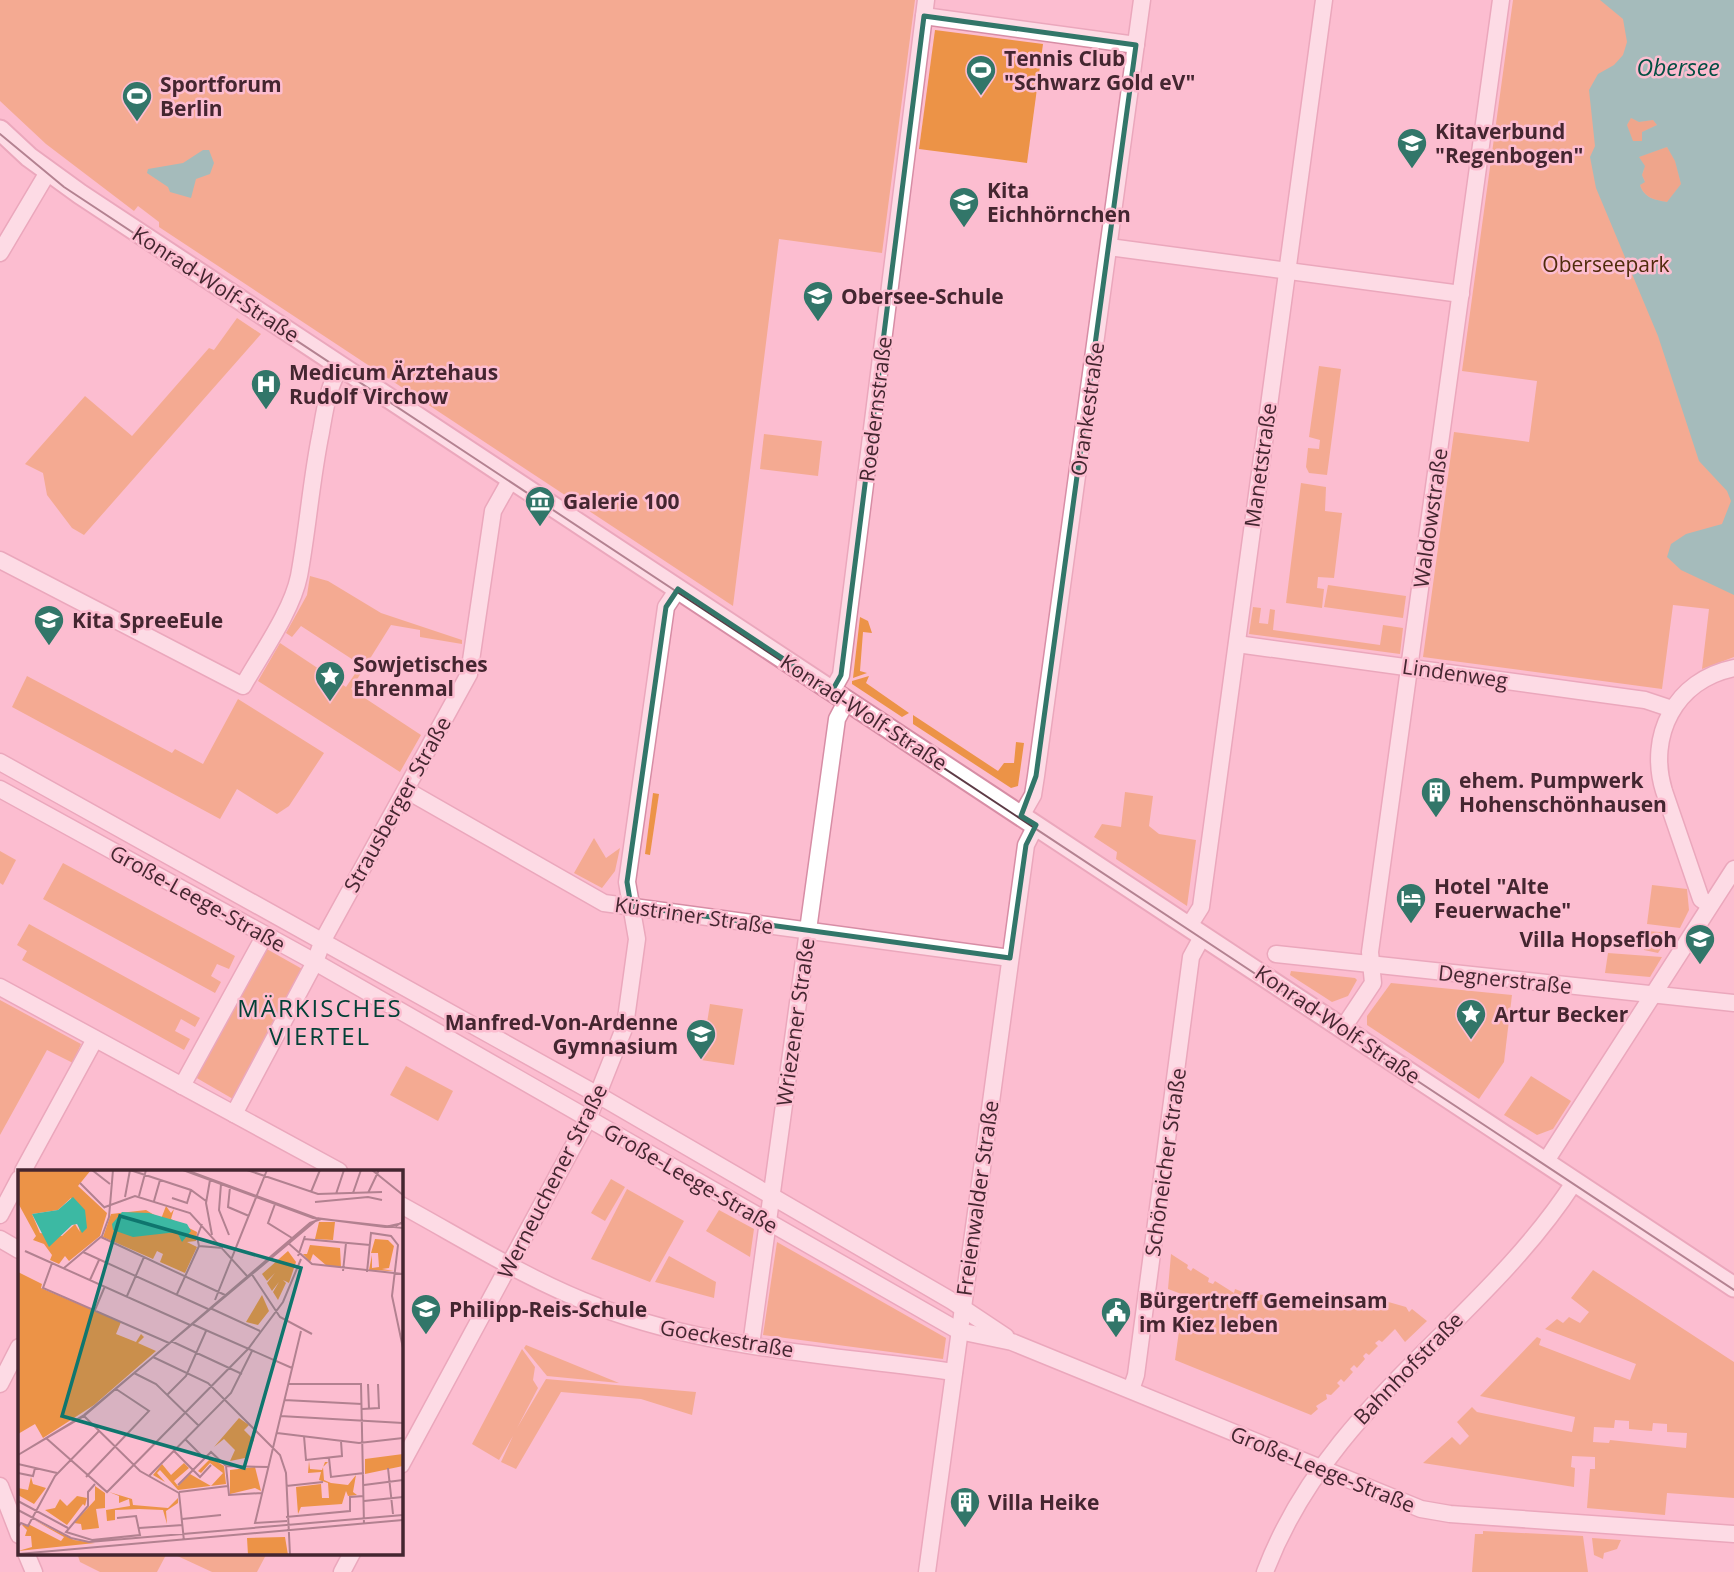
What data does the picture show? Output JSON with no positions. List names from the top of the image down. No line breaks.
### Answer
{"streets":{"main road":["Konrad-Wolf-Straße"],"street":["Roedernstraße","Orankestraße","Manetstraße","Waldowstraße","Lindenweg","Strausberger Straße","Große-Leege-Straße","Küstriner Straße","Degnerstraße","Wriezener Straße","Schöneicher Straße","Werneuchener Straße","Freienwalder Straße","Goeckestraße","Bahnhofstraße"]},"crossings":[["Konrad-Wolf-Straße","Roedernstraße"],["Konrad-Wolf-Straße","Orankestraße"],["Konrad-Wolf-Straße","Manetstraße"],["Konrad-Wolf-Straße","Waldowstraße"],["Konrad-Wolf-Straße","Strausberger Straße"],["Konrad-Wolf-Straße","Wriezener Straße"],["Konrad-Wolf-Straße","Schöneicher Straße"],["Konrad-Wolf-Straße","Werneuchener Straße"],["Konrad-Wolf-Straße","Freienwalder Straße"],["Konrad-Wolf-Straße","Bahnhofstraße"],["Roedernstraße","Wriezener Straße"],["Orankestraße","Freienwalder Straße"],["Manetstraße","Lindenweg"],["Manetstraße","Schöneicher Straße"],["Waldowstraße","Lindenweg"],["Waldowstraße","Degnerstraße"],["Strausberger Straße","Große-Leege-Straße"],["Strausberger Straße","Küstriner Straße"],["Große-Leege-Straße","Wriezener Straße"],["Große-Leege-Straße","Schöneicher Straße"],["Große-Leege-Straße","Werneuchener Straße"],["Große-Leege-Straße","Freienwalder Straße"],["Große-Leege-Straße","Bahnhofstraße"],["Küstriner Straße","Wriezener Straße"],["Küstriner Straße","Werneuchener Straße"],["Küstriner Straße","Freienwalder Straße"],["Wriezener Straße","Goeckestraße"],["Werneuchener Straße","Goeckestraße"],["Freienwalder Straße","Goeckestraße"]],"districts":["MÄRKISCHES VIERTEL"],"water":["Obersee"],"parks":["Oberseepark"],"places":{"sports":["Tennis Club \"Schwarz Gold eV\"","Sportforum Berlin"],"school or university":["Kitaverbund \"Regenbogen\"","Kita Eichhörnchen","Obersee-Schule","Kita SpreeEule","Villa Hopsefloh","Manfred-Von-Ardenne Gymnasium","Philipp-Reis-Schule"],"hospital":["Medicum Ärztehaus Rudolf Virchow"],"museum":["Galerie 100"],"place":["Sowjetisches Ehrenmal","Artur Becker"],"building":["ehem. Pumpwerk Hohenschönhausen","Villa Heike"],"hotel":["Hotel \"Alte Feuerwache\""],"public building":["Bürgertreff Gemeinsam im Kiez leben"]}}
